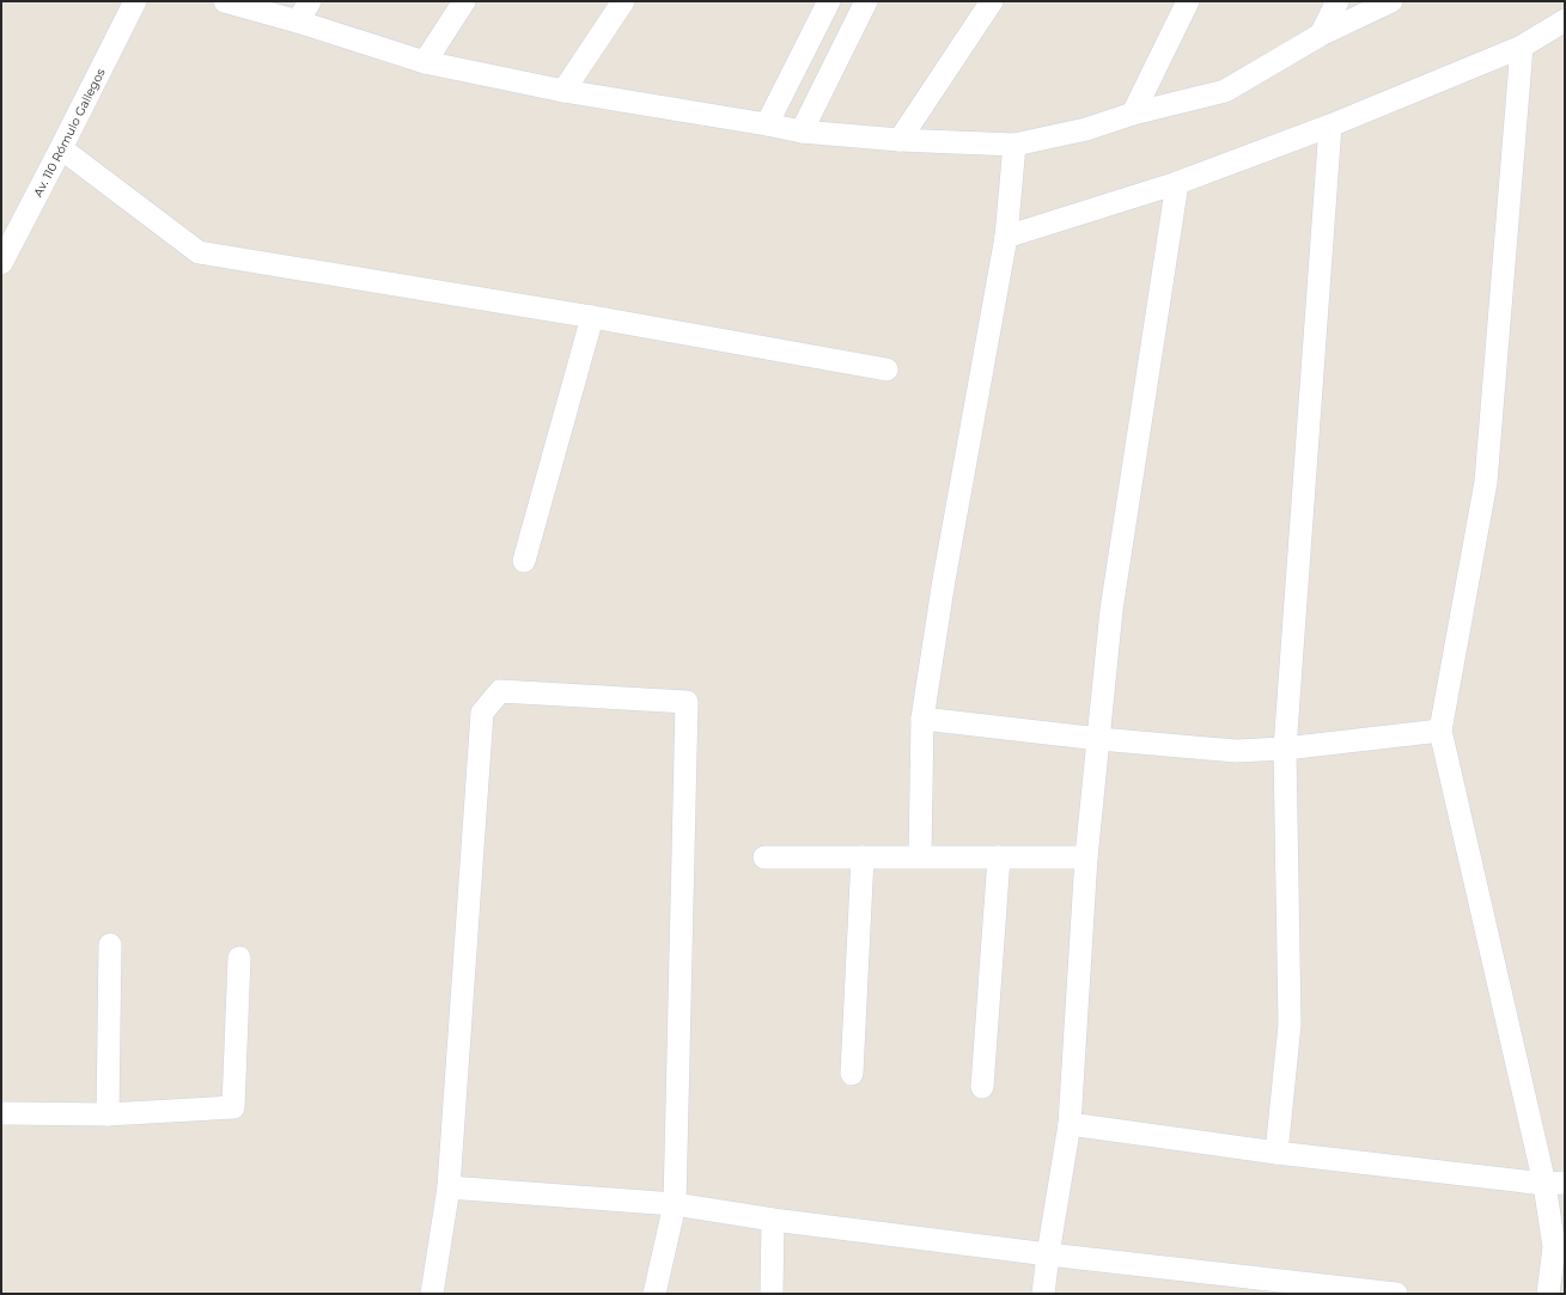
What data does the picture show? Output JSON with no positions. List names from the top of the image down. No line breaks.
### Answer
{"streets":{"street":["Av. 110 Rómulo Gallegos"]}}
